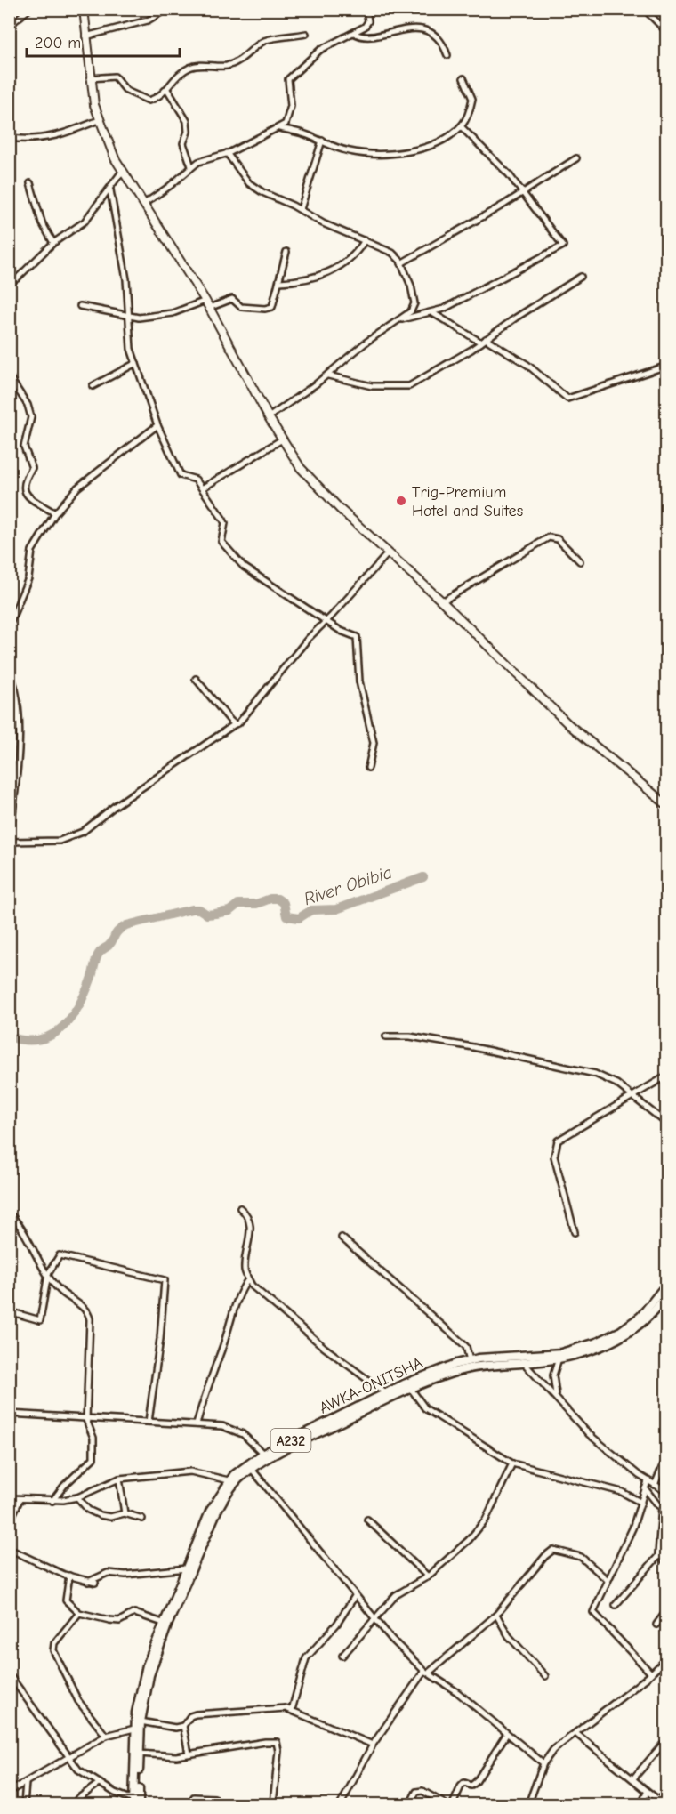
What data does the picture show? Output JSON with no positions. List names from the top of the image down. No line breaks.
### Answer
{"streets":{"main road":["AWKA-ONITSHA","A232"]},"water":["River Obibia"],"places":["Trig-Premium Hotel and Suites"],"scale_bar":"200 m"}
